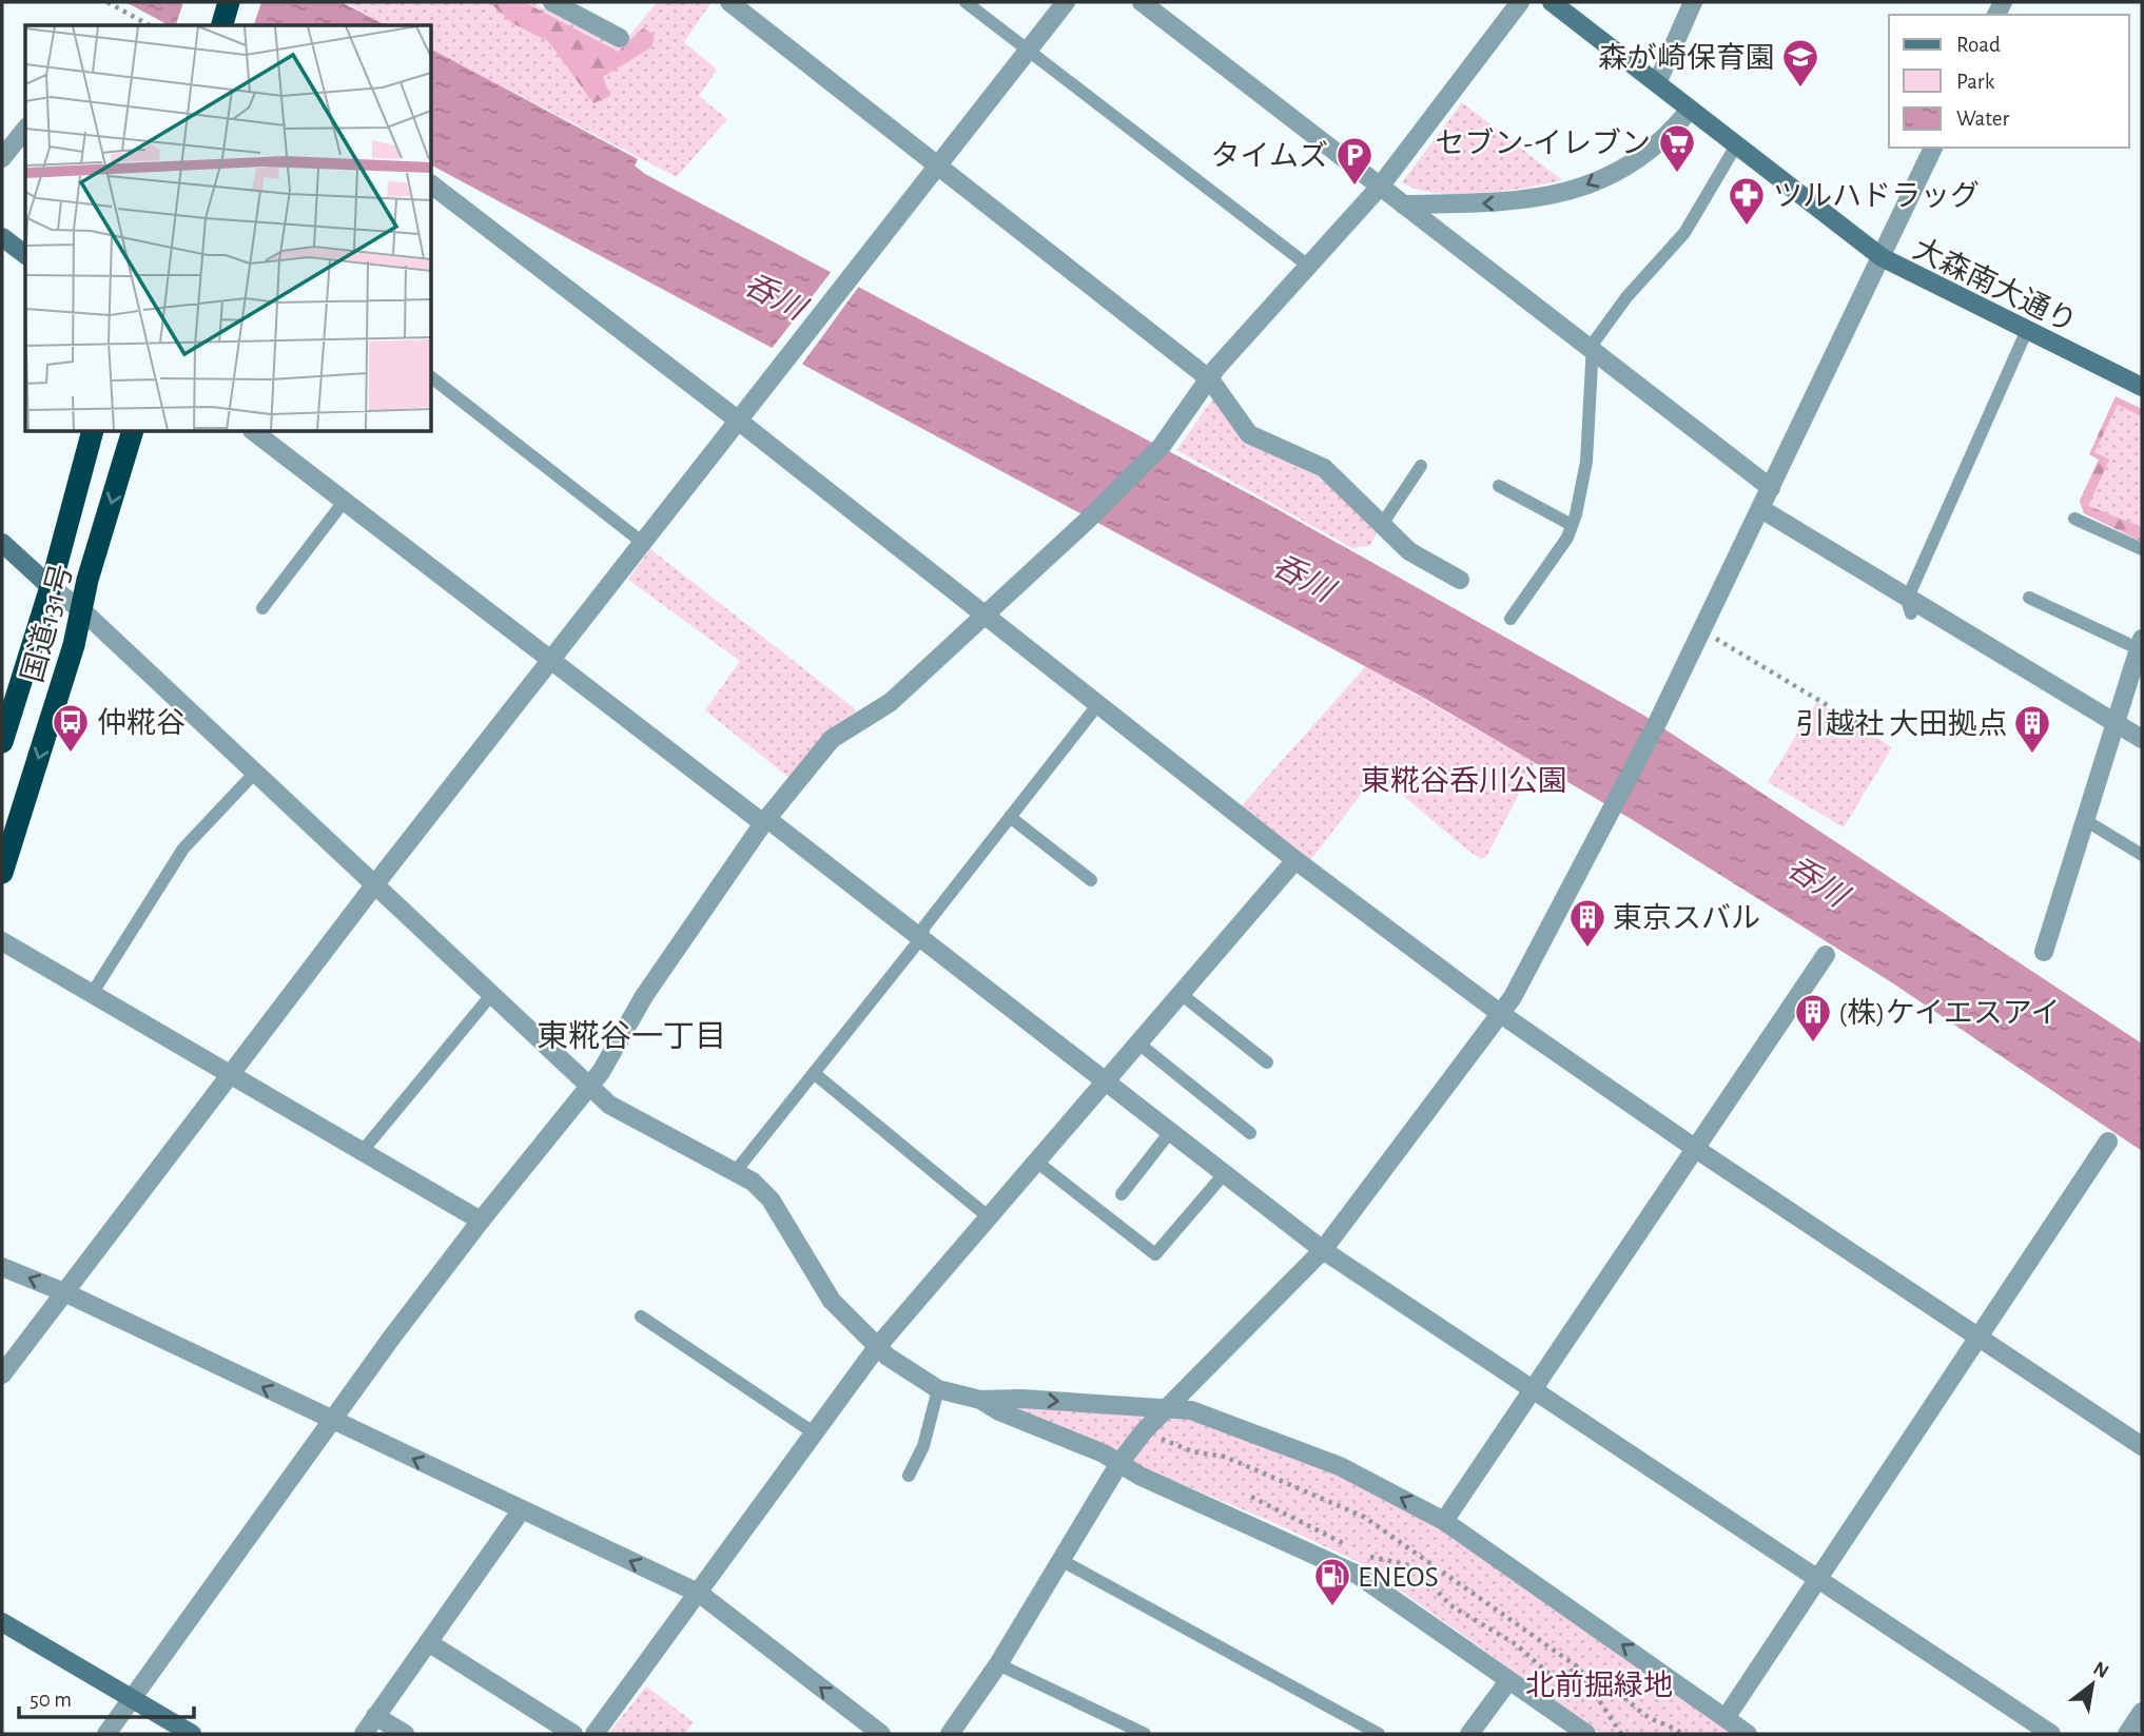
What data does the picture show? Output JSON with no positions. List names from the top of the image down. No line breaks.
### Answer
{"streets":{"highway":["国道131号"],"street":["大森南大通り"]},"districts":["東糀谷一丁目"],"water":["呑川"],"parks":["東糀谷呑川公園","北前掘緑地"],"places":{"school or university":["森が崎保育園"],"supermarket":["セブン-イレブン"],"parking":["タイムズ"],"pharmacy":["ツルハドラッグ"],"bus stop":["仲糀谷"],"building":["引越社 大田拠点","東京スバル","(株)ケイエスアイ"],"fuel station":["ENEOS"]},"legend":["Road","Park","Water"],"scale_bar":"50 m","north":"top right"}
